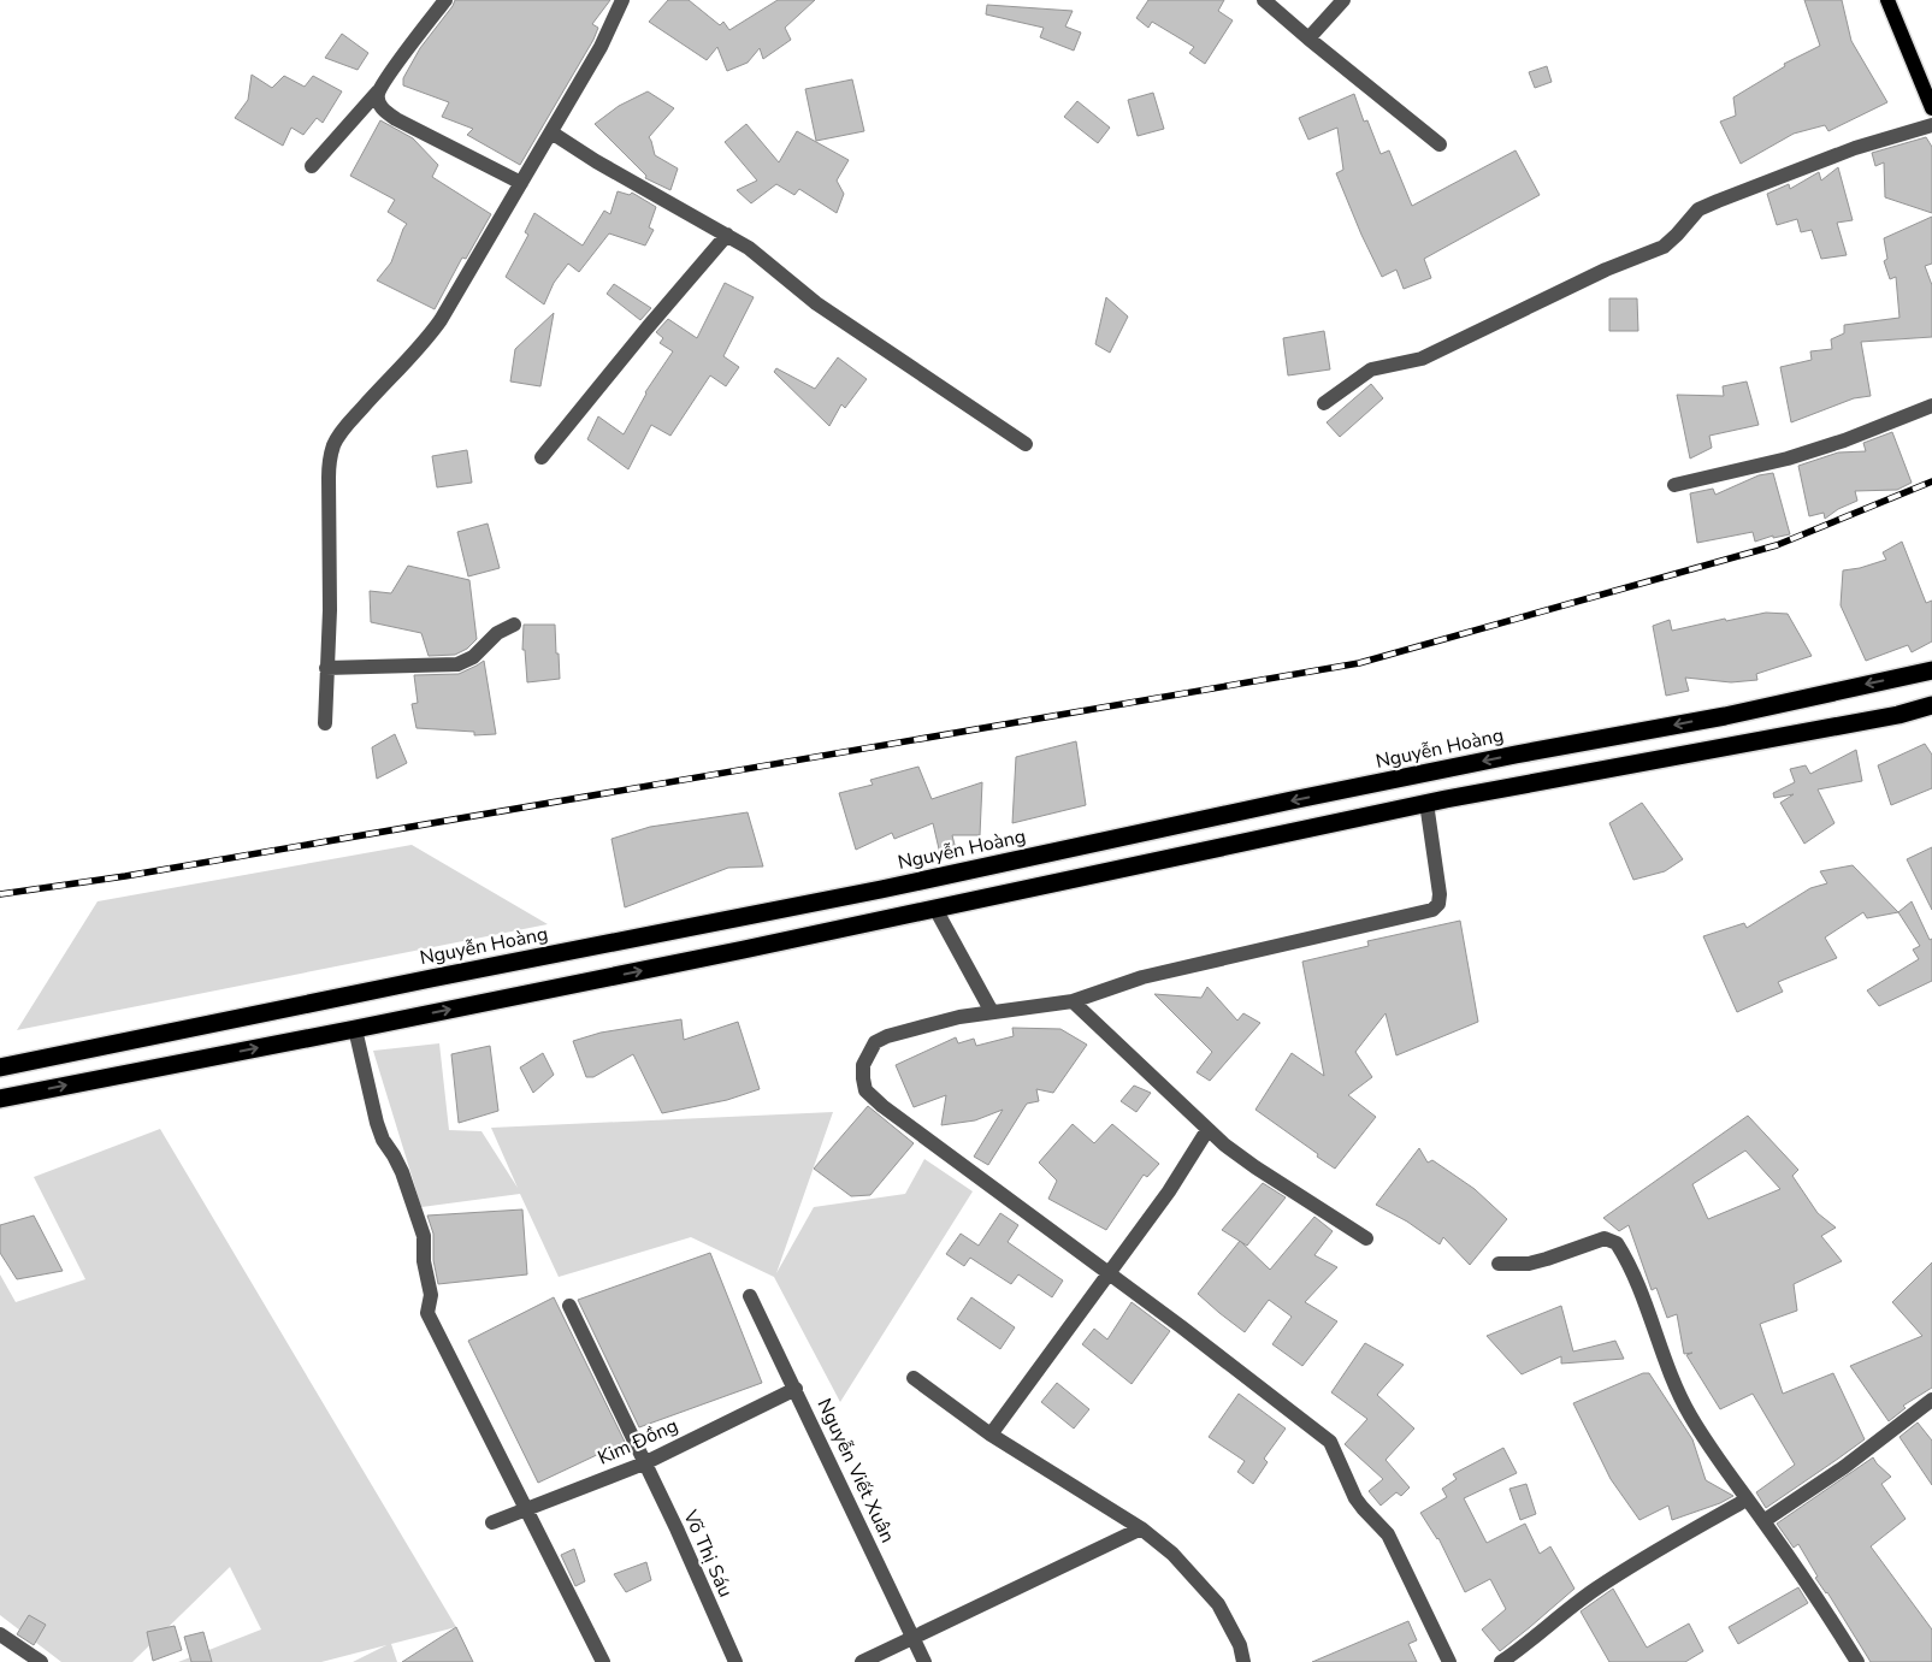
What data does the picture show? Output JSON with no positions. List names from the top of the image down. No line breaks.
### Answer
{"streets":{"highway":["Nguyễn Hoàng"],"street":["Kim Đồng","Nguyễn Viết Xuân","Võ Thị Sáu"]},"crossings":[["Kim Đồng","Nguyễn Viết Xuân"],["Kim Đồng","Võ Thị Sáu"]]}
